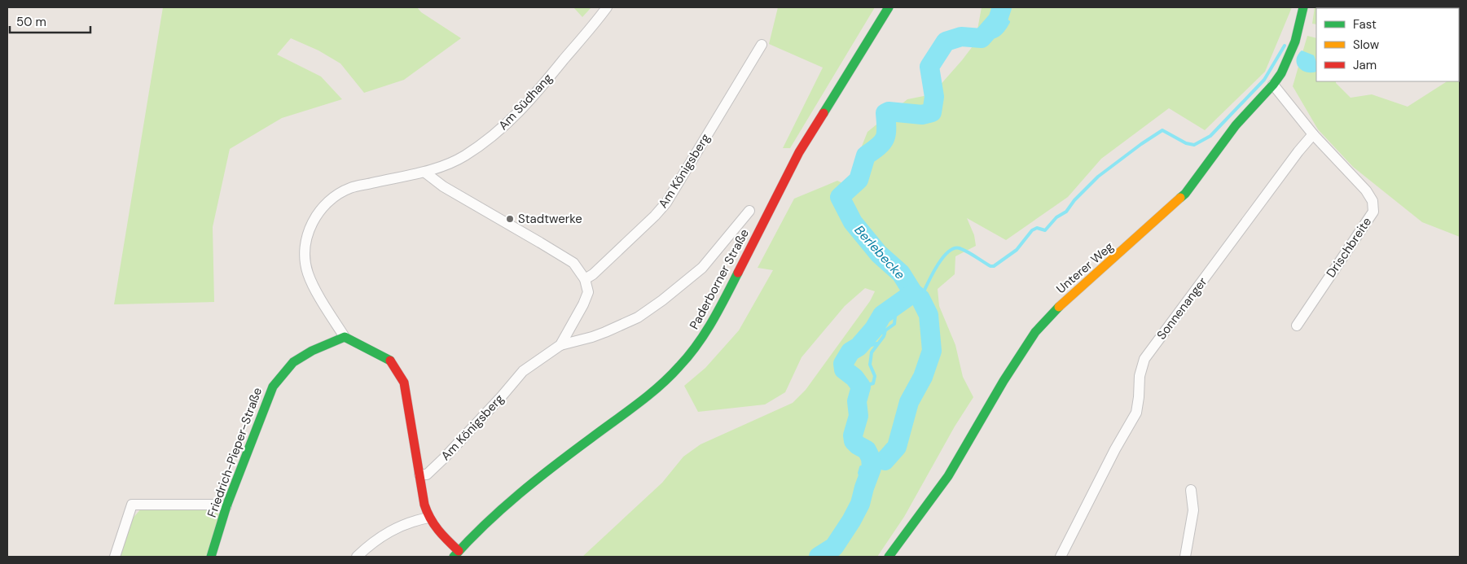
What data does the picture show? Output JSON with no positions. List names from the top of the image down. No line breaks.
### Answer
{"streets":{"street":["Am Südhang","Am Königsberg","Drischbreite","Unterer Weg","Paderborner Straße","Sonnenanger","Friedrich-Pieper-Straße"]},"crossings":[["Am Südhang","Friedrich-Pieper-Straße"],["Drischbreite","Sonnenanger"]],"water":["Berlebecke"],"places":["Stadtwerke"],"legend":["Fast","Slow","Jam"],"scale_bar":"50 m"}
